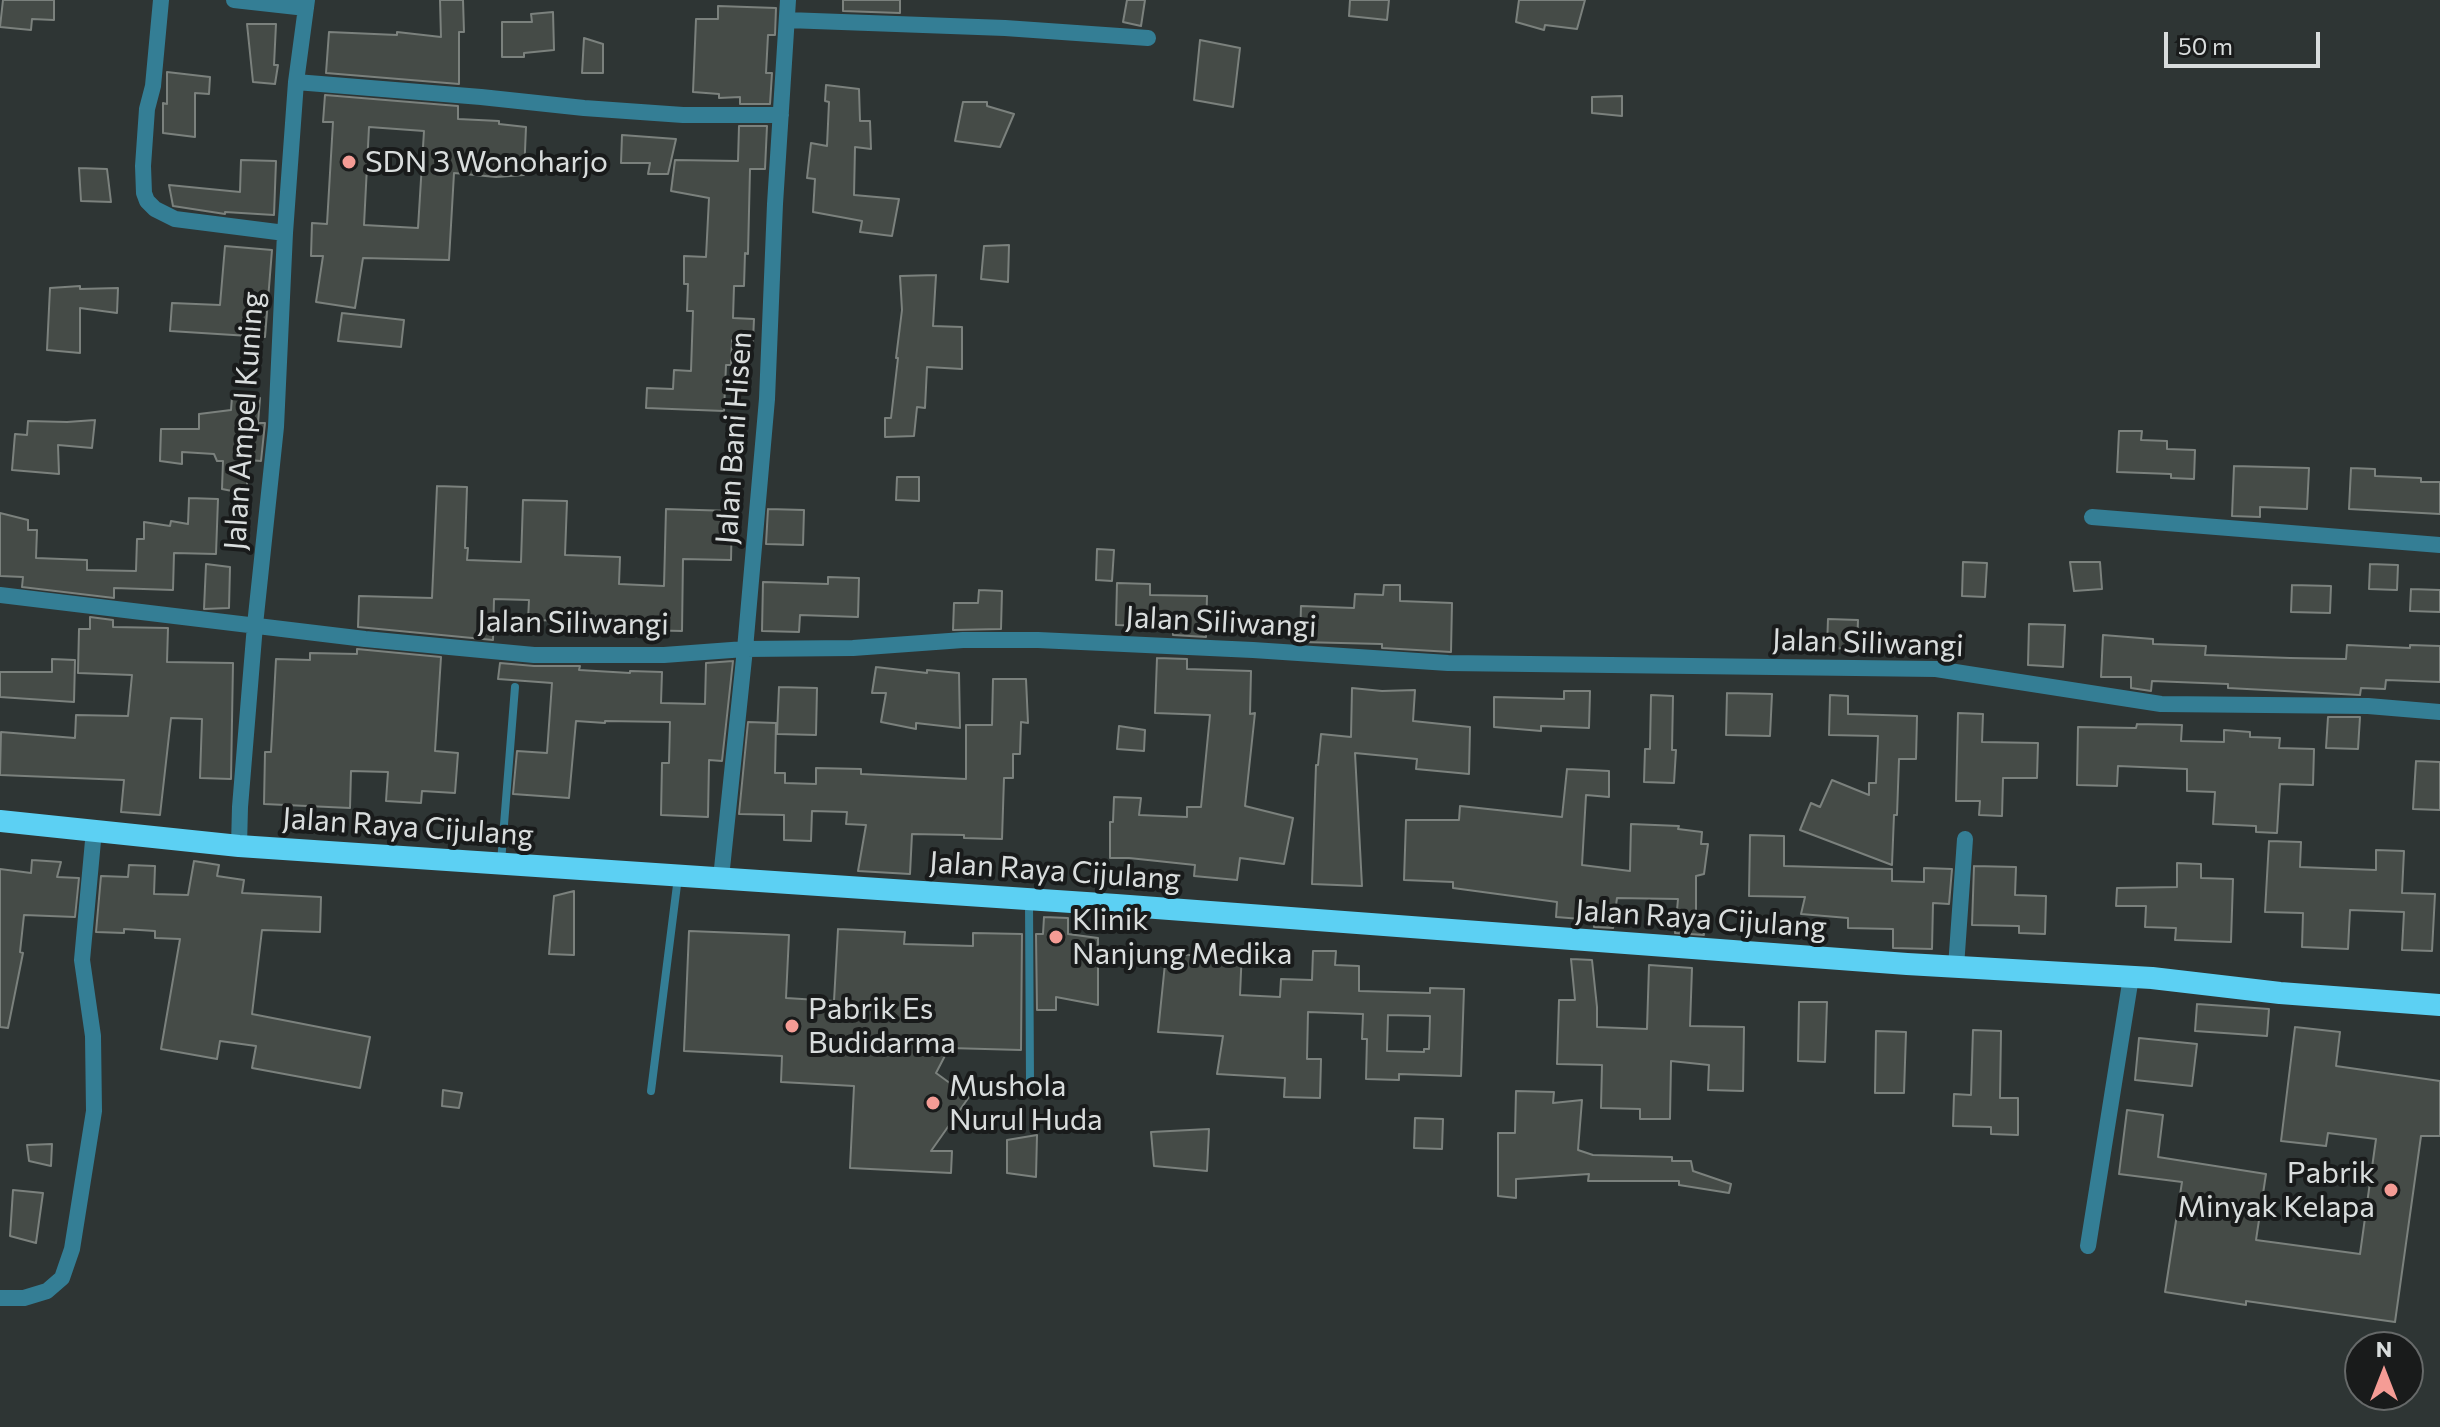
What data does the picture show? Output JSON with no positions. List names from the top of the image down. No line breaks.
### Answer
{"streets":{"highway":["Jalan Raya Cijulang"],"street":["Jalan Ampel Kuning","Jalan Bani Hisen","Jalan Siliwangi"]},"crossings":[["Jalan Ampel Kuning","Jalan Siliwangi"],["Jalan Ampel Kuning","Jalan Raya Cijulang"],["Jalan Bani Hisen","Jalan Siliwangi"],["Jalan Bani Hisen","Jalan Raya Cijulang"]],"places":["SDN 3 Wonoharjo","Klinik Nanjung Medika","Pabrik Es Budidarma","Mushola Nurul Huda","Pabrik Minyak Kelapa"],"scale_bar":"50 m","north":"top"}
